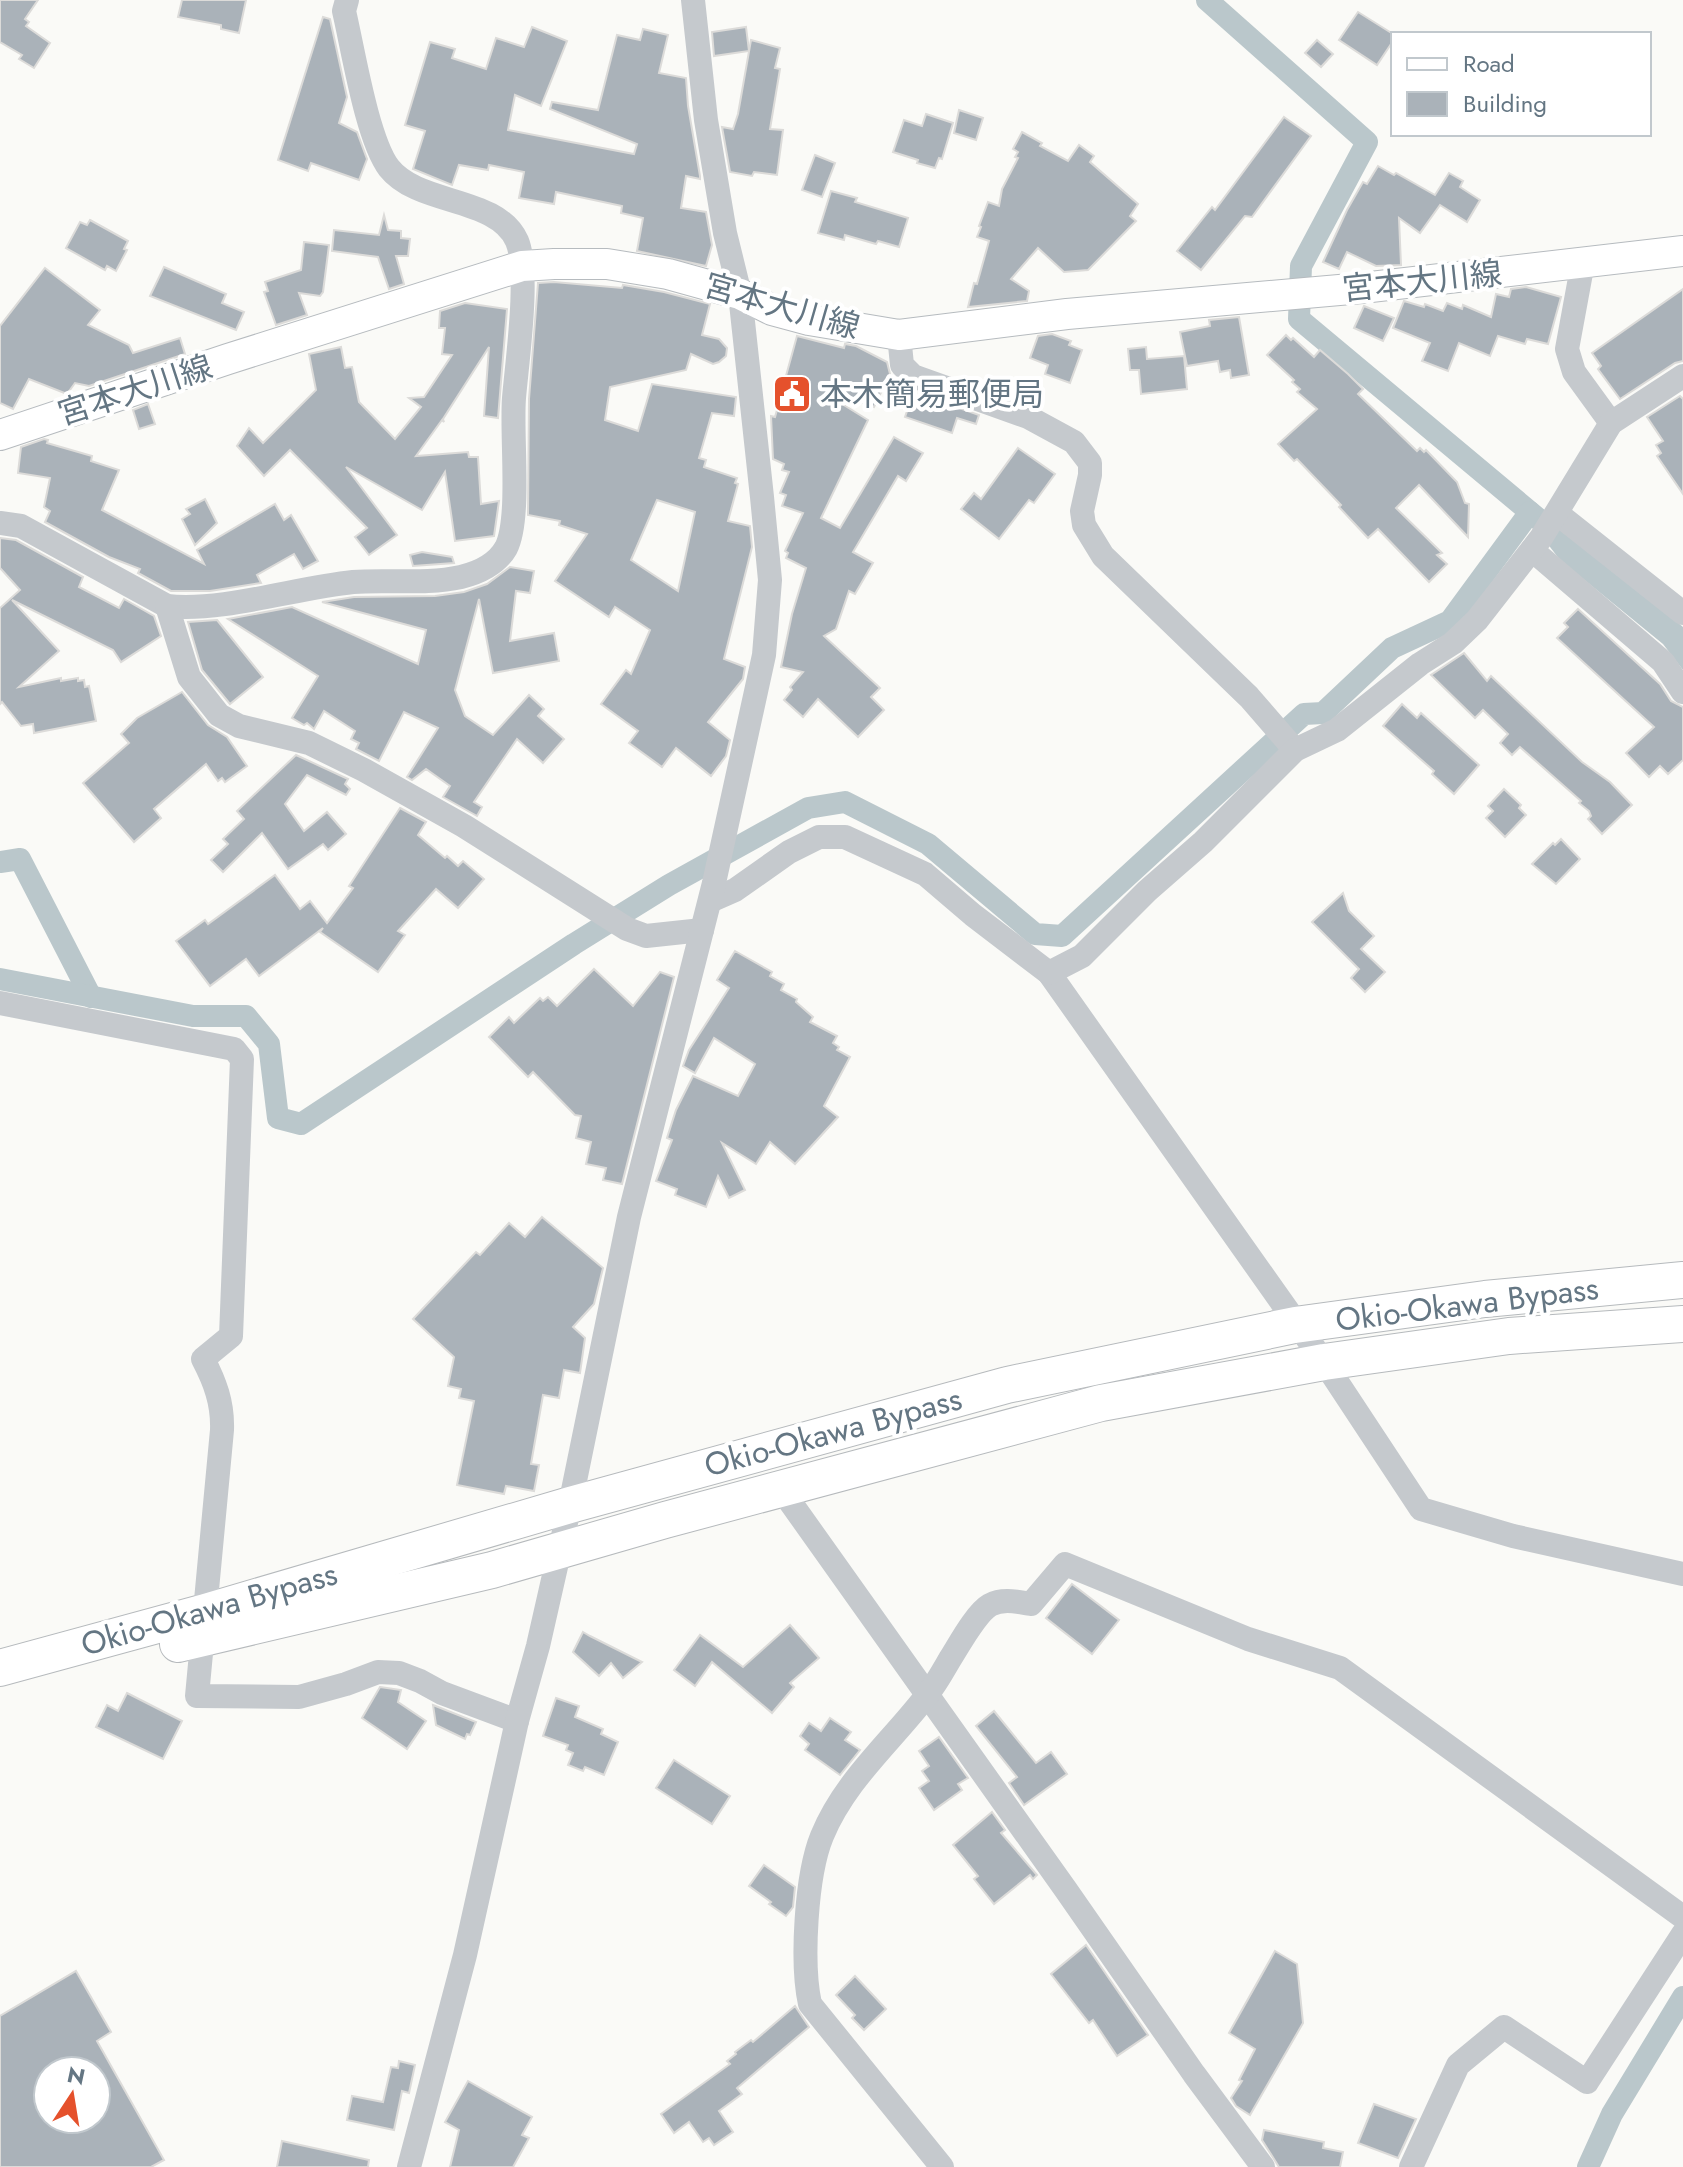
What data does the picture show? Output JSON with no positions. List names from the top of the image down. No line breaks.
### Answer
{"streets":{"highway":["Okio-Okawa Bypass"],"main road":["宮本大川線"]},"places":{"public building":["本木簡易郵便局"]},"legend":["Road","Building"],"north":"top"}
